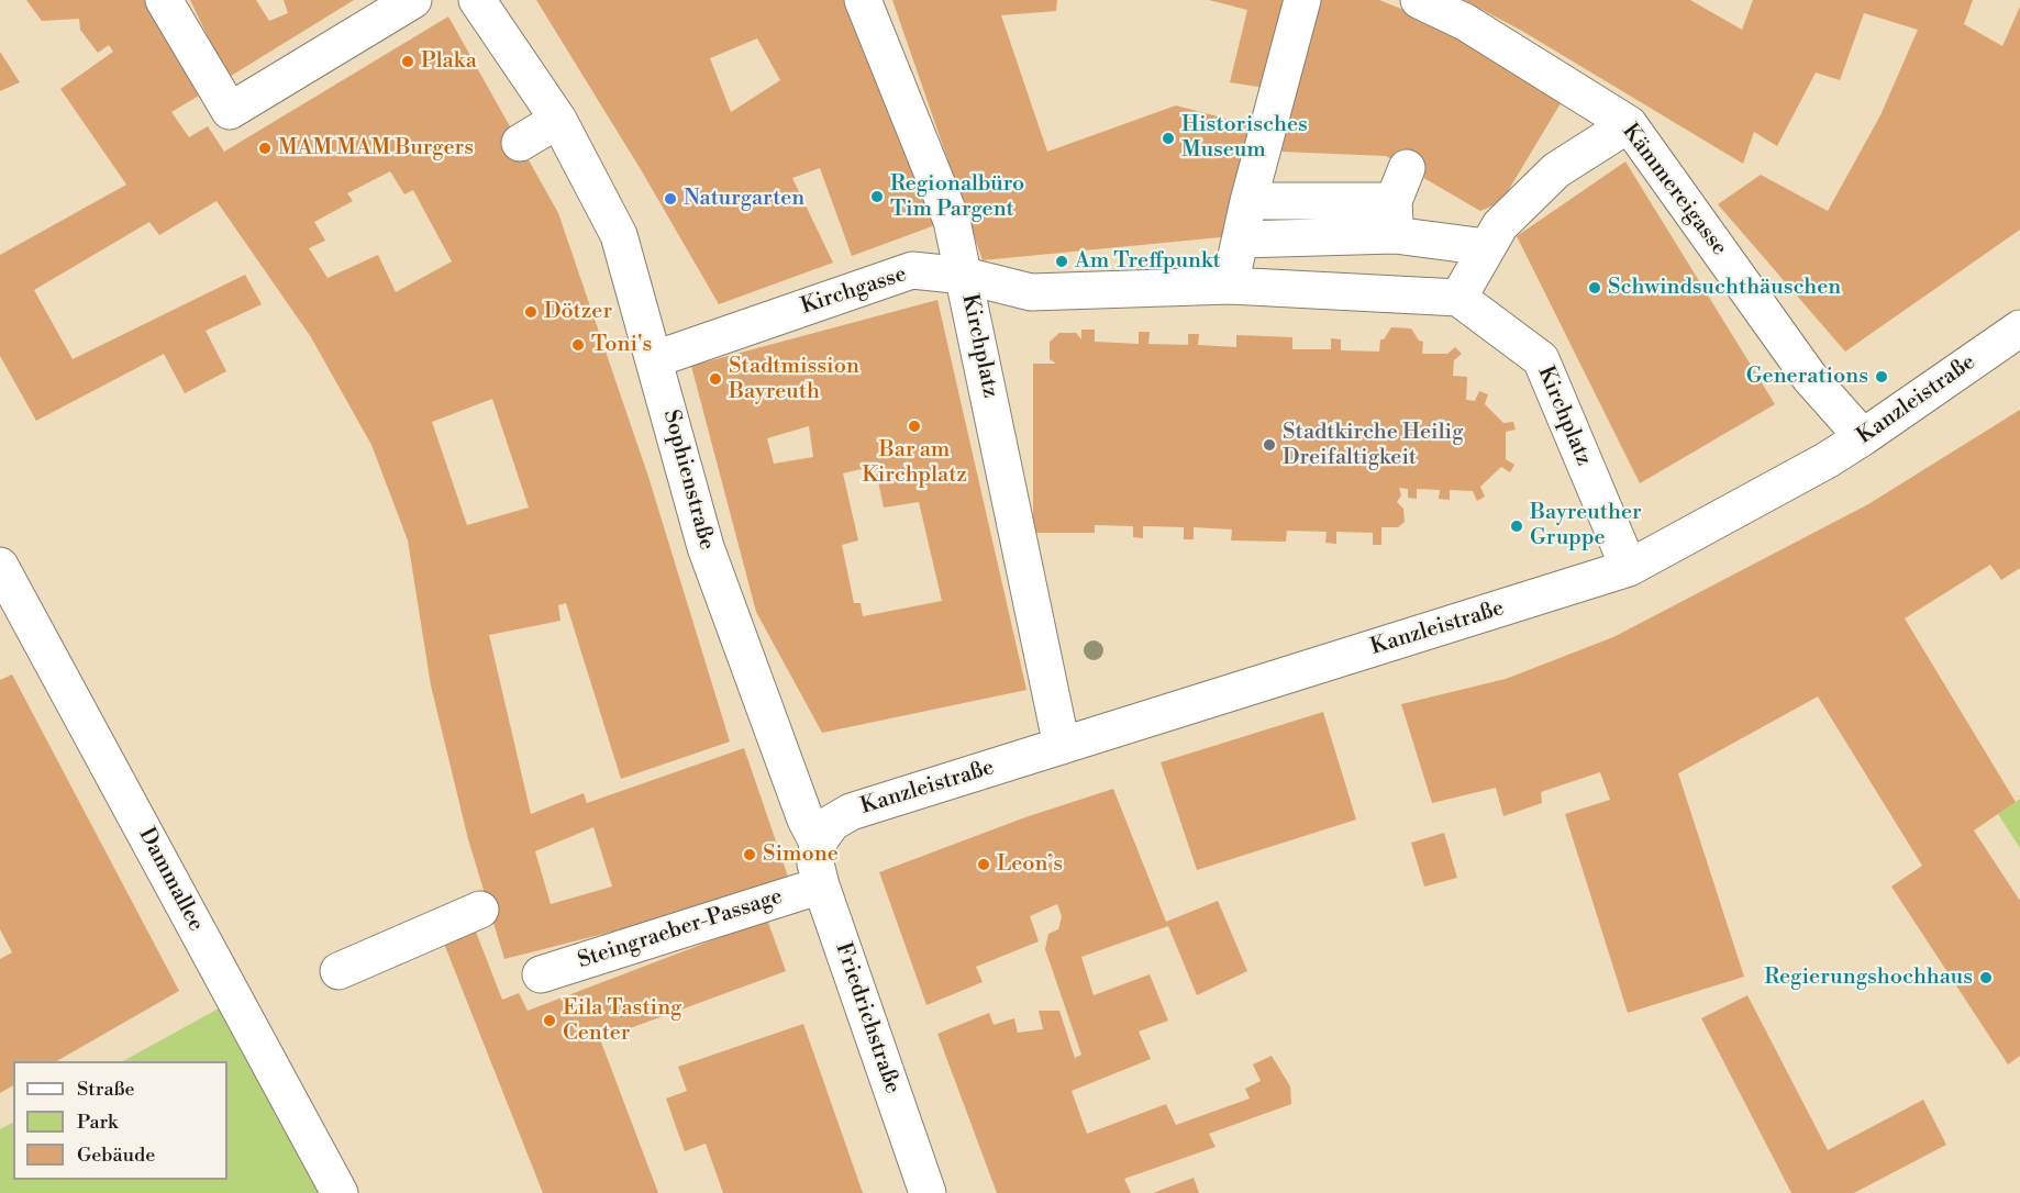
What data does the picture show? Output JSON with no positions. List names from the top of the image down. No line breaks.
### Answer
{"streets":{"street":["Kämmereigasse","Kirchgasse","Kirchplatz","Kanzleistraße","Sophienstraße","Dammallee","Steingraeber-Passage","Friedrichstraße"]},"crossings":[["Kämmereigasse","Kanzleistraße"],["Kirchgasse","Kirchplatz"],["Kirchgasse","Sophienstraße"],["Kirchplatz","Kanzleistraße"],["Kanzleistraße","Sophienstraße"],["Kanzleistraße","Friedrichstraße"],["Sophienstraße","Friedrichstraße"],["Steingraeber-Passage","Friedrichstraße"]],"places":["Plaka","Historisches Museum","MAM MAM Burgers","Regionalbüro Tim Pargent","Naturgarten","Am Treffpunkt","Schwindsuchthäuschen","Dötzer","Toni's","Generations","Stadtmission Bayreuth","Bar am Kirchplatz","Stadtkirche Heilig Dreifaltigkeit","Bayreuther Gruppe","Simone","Leon’s","Regierungshochhaus","Eila Tasting Center"],"legend":["Straße","Park","Gebäude"]}
